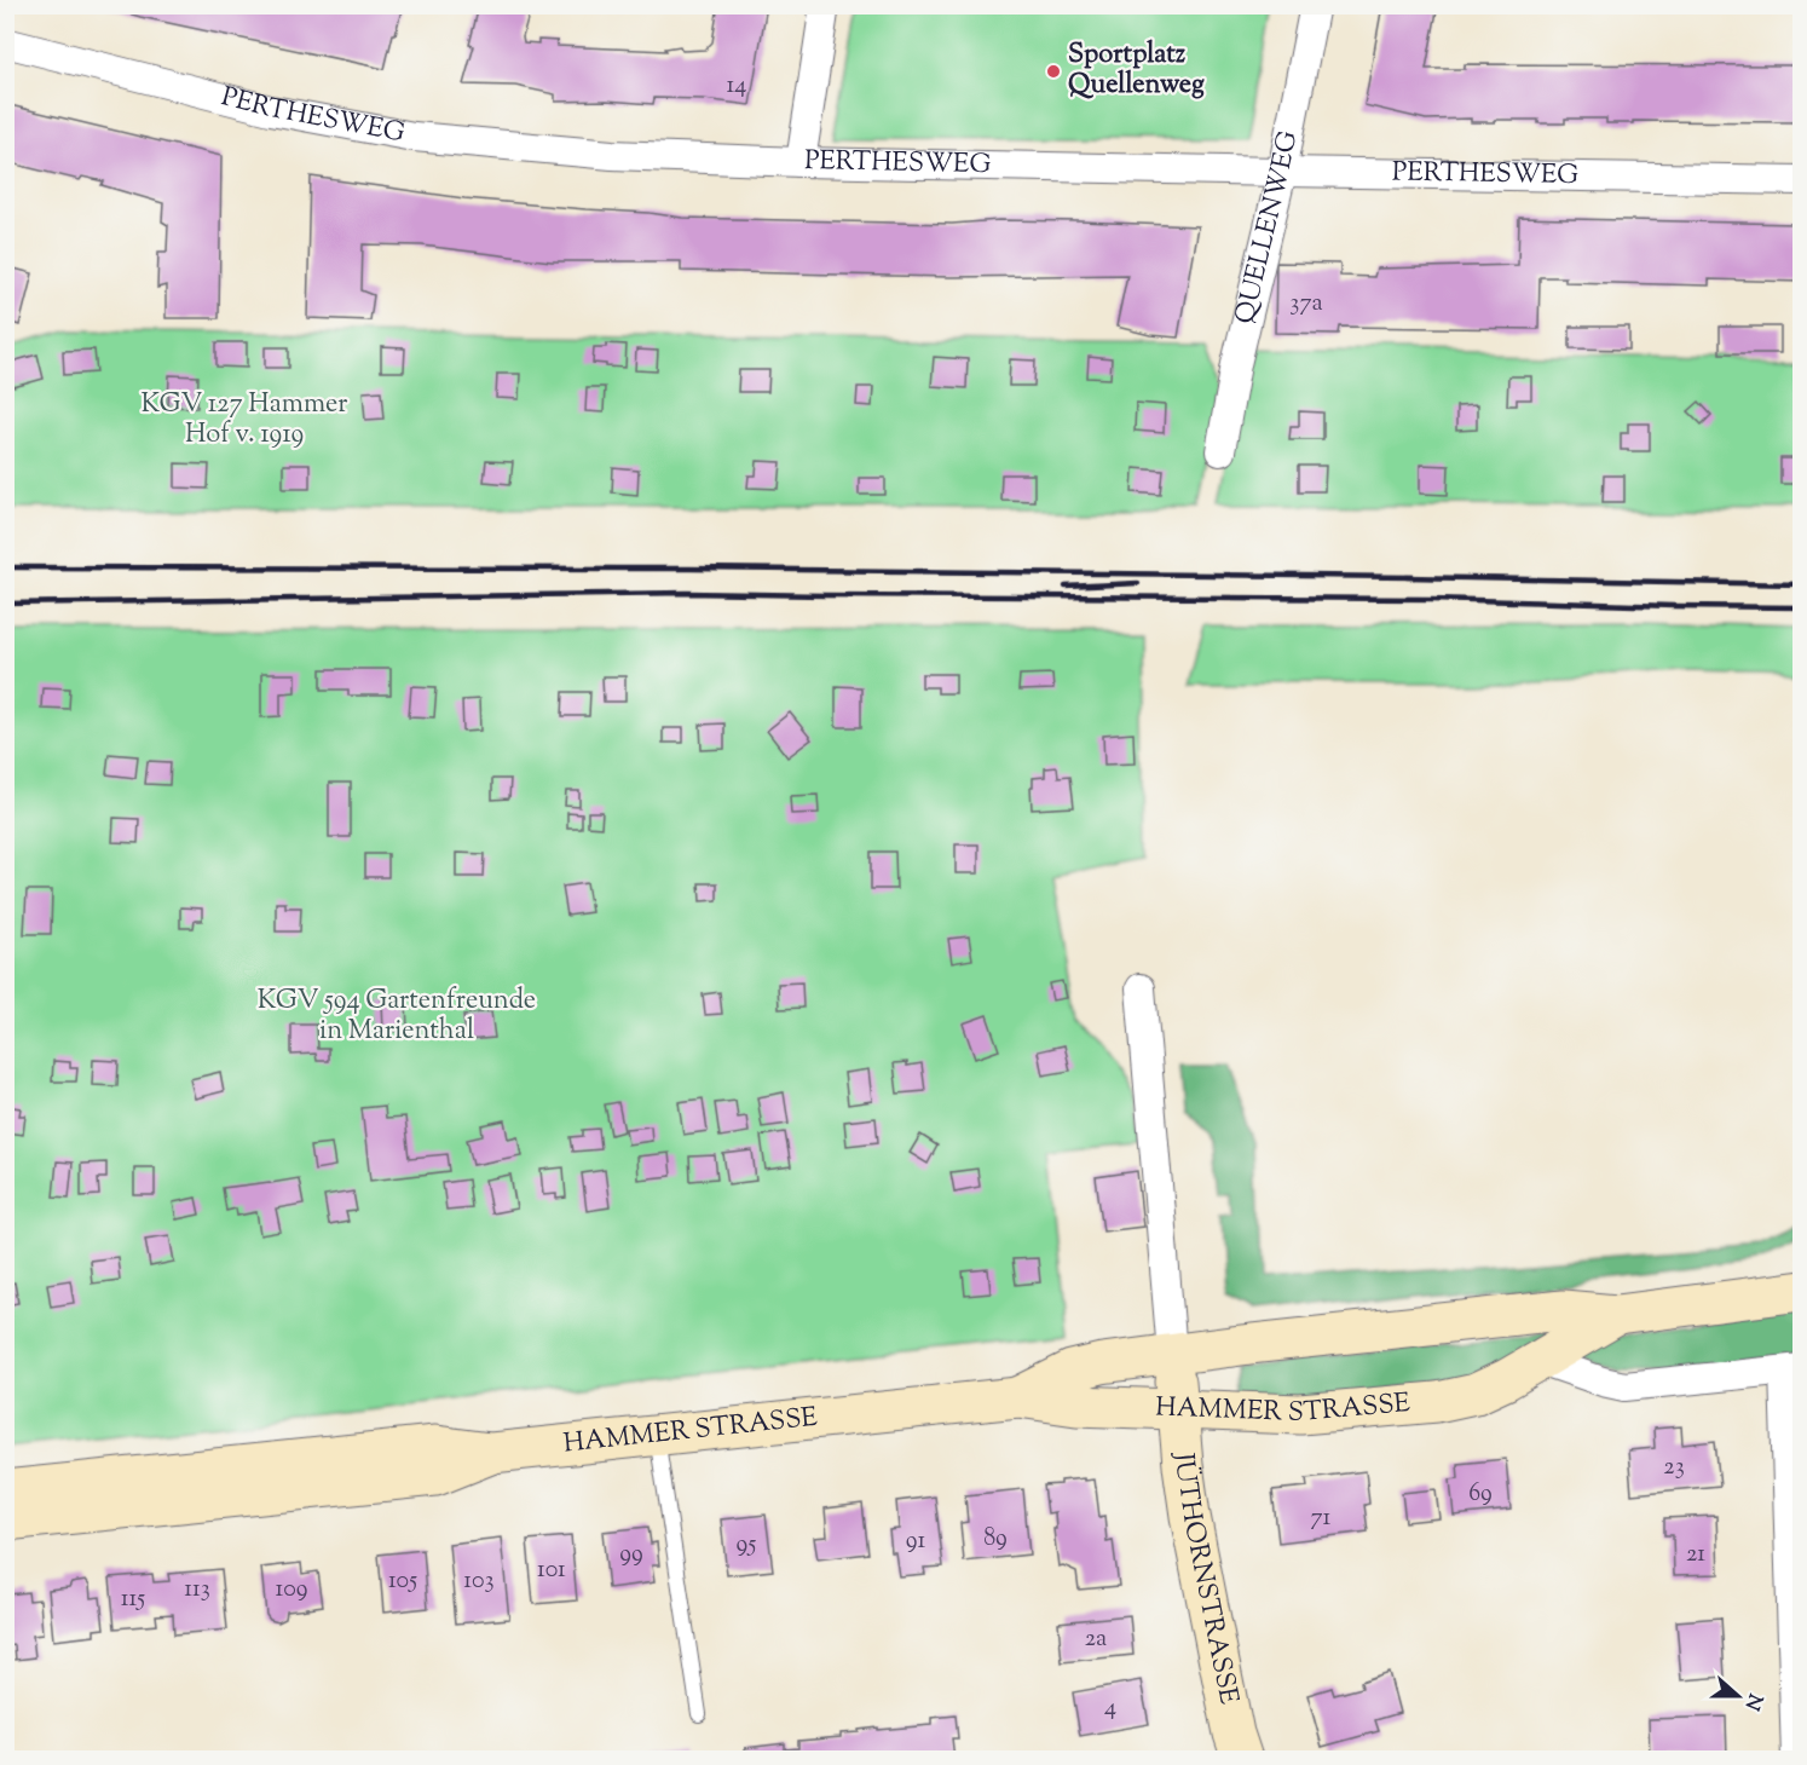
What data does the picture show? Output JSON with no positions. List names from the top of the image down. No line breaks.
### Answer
{"streets":{"main road":["HAMMER STRASSE","JÜTHORNSTRASSE"],"street":["PERTHESWEG","QUELLENWEG"]},"crossings":[["PERTHESWEG","QUELLENWEG"],["HAMMER STRASSE","JÜTHORNSTRASSE"]],"parks":["KGV 127 Hammer Hof v. 1919","KGV 594 Gartenfreunde in Marienthal"],"places":["Sportplatz Quellenweg"],"house_numbers":["14","37a","23","69","71","89","91","95","99","21","101","105","103","113","109","115","2a","4"],"north":"right"}
